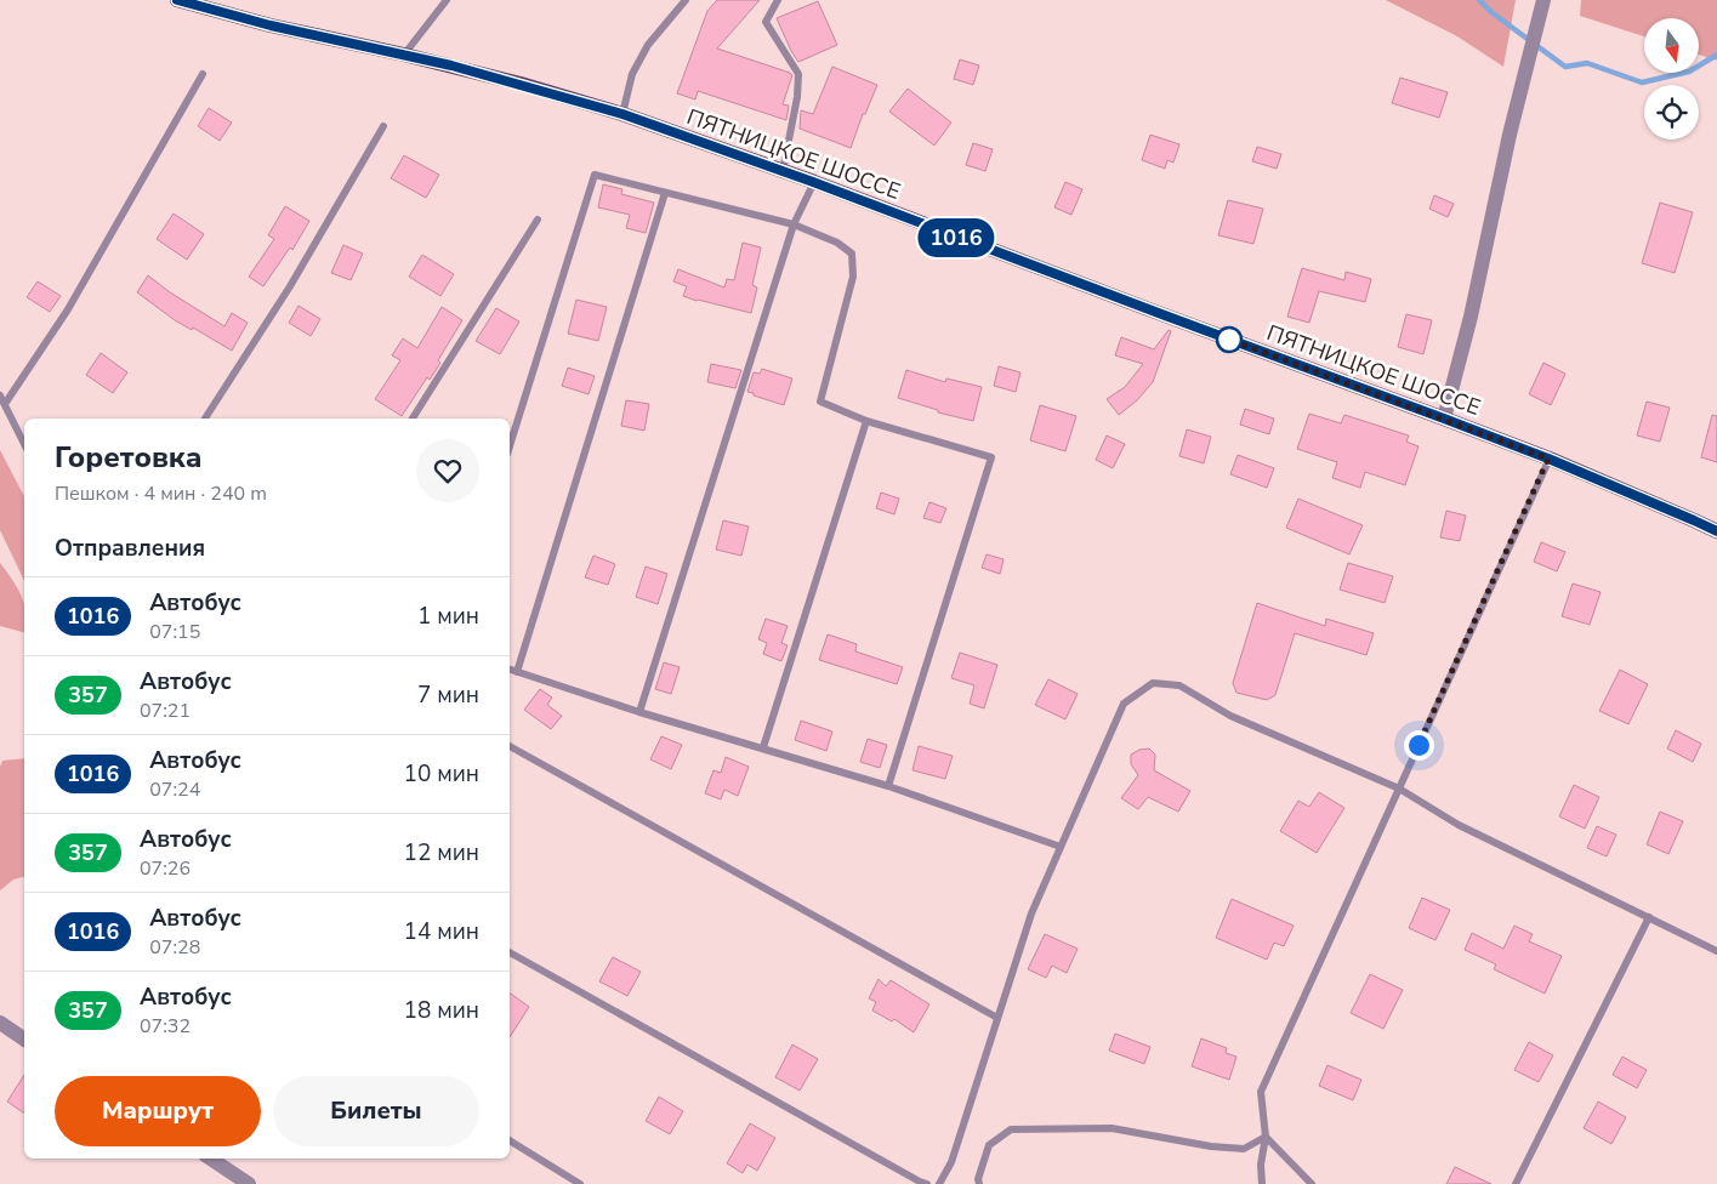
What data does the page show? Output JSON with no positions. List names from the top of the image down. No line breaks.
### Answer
{"streets":{"main road":["ПЯТНИЦКОЕ ШОССЕ"]},"lines":["bus line 1016"],"north":"bottom","page":{"on_map":"1016","heading":[["Горетовка","Пешком · 4 мин · 240 m"],"Отправления"],"list":[{"mark":"1016","name":"Автобус","note":"07:15","value":"1 мин"},{"mark":"357","name":"Автобус","note":"07:21","value":"7 мин"},{"mark":"1016","name":"Автобус","note":"07:24","value":"10 мин"},{"mark":"357","name":"Автобус","note":"07:26","value":"12 мин"},{"mark":"1016","name":"Автобус","note":"07:28","value":"14 мин"},{"mark":"357","name":"Автобус","note":"07:32","value":"18 мин"}],"buttons":["Маршрут","Билеты"]}}
